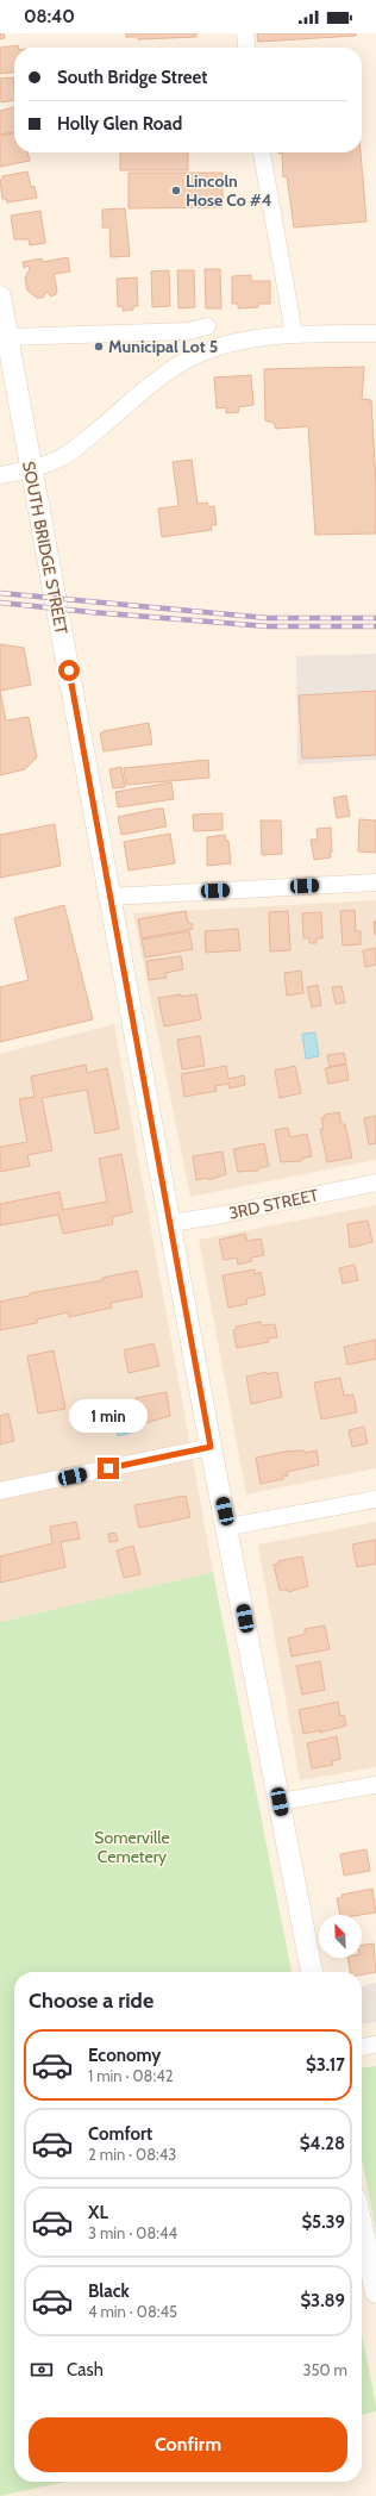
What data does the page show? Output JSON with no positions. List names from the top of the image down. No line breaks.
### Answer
{"streets":{"street":["SOUTH BRIDGE STREET","3RD STREET"]},"crossings":[["SOUTH BRIDGE STREET","3RD STREET"]],"parks":["Somerville Cemetery"],"places":["Lincoln Hose Co #4","Municipal Lot 5"],"north":"top left","page":{"status":"08:40","banner":["South Bridge Street","Holly Glen Road"],"bubble":"1 min","heading":"Choose a ride","list":[{"name":"Economy","note":"1 min · 08:42","value":"$3.17"},{"name":"Comfort","note":"2 min · 08:43","value":"$4.28"},{"name":"XL","note":"3 min · 08:44","value":"$5.39"},{"name":"Black","note":"4 min · 08:45","value":"$3.89"}],"pay":["Cash","350 m"],"buttons":"Confirm"}}
